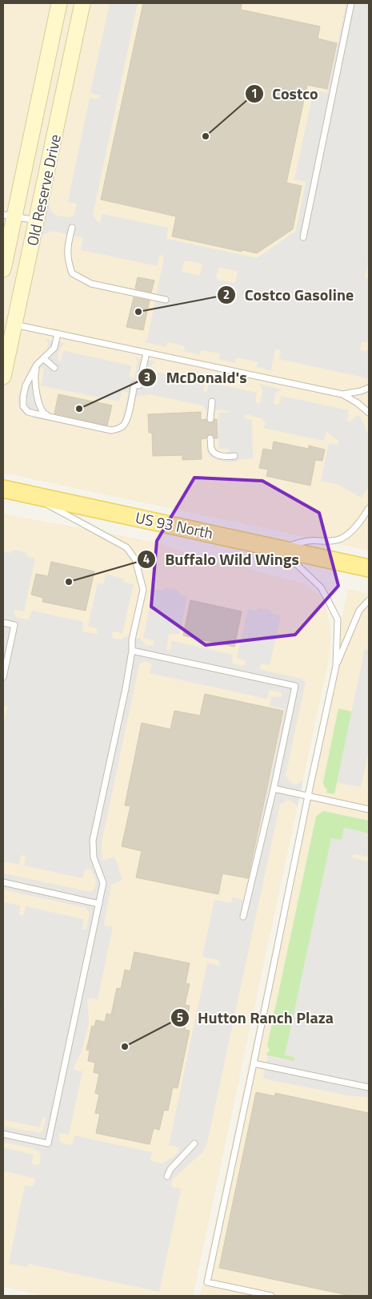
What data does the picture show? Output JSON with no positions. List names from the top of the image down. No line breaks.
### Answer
{"streets":{"main road":["Old Reserve Drive","US 93 North"]},"places":["Costco","Costco Gasoline","McDonald's","Buffalo Wild Wings","Hutton Ranch Plaza"]}
